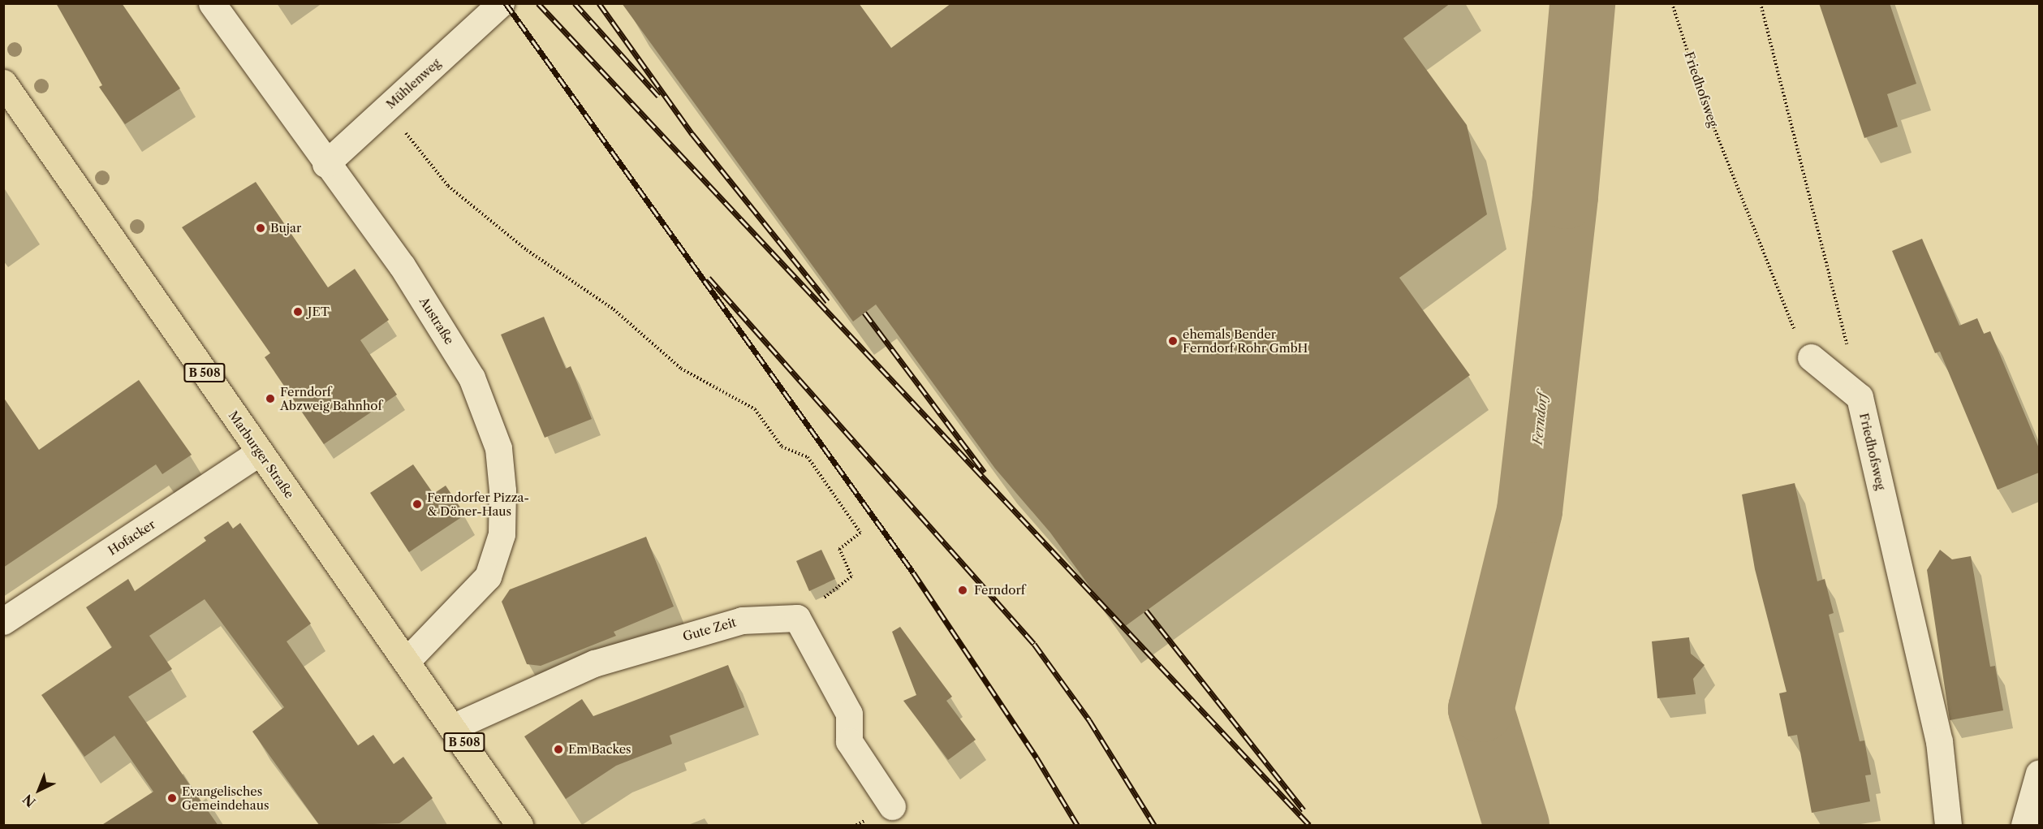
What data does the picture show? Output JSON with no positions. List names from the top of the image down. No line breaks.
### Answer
{"streets":{"main road":["B 508","Marburger Straße"],"street":["Mühlenweg","Friedhofsweg","Austraße","Hofacker","Gute Zeit"]},"crossings":[["Mühlenweg","Austraße"],["Austraße","Marburger Straße"],["Marburger Straße","Hofacker"],["Marburger Straße","Gute Zeit"]],"water":["Ferndorf"],"places":["Bujar","JET","ehemals Bender Ferndorf Rohr GmbH","Ferndorf Abzweig Bahnhof","Ferndorfer Pizza- & Döner-Haus","Ferndorf","Em Backes","Evangelisches Gemeindehaus"],"north":"bottom left"}
